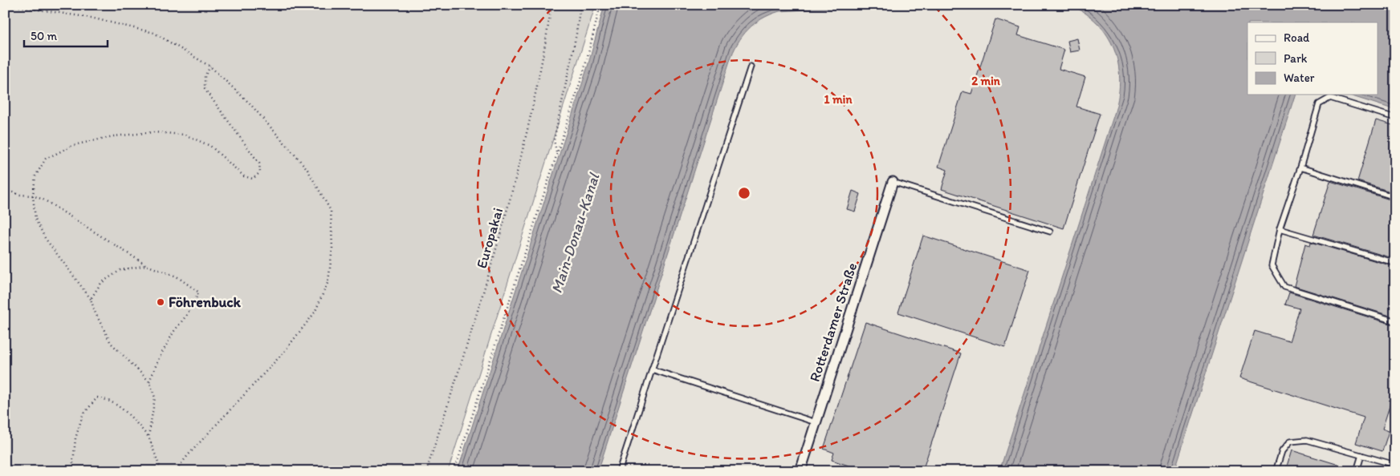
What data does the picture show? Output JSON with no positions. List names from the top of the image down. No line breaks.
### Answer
{"streets":{"street":["Rotterdamer Straße"],"path":["Europakai"]},"water":["Main-Donau-Kanal"],"places":["Föhrenbuck"],"legend":["Road","Park","Water"],"scale_bar":"50 m","rings":["2 min","1 min"]}
